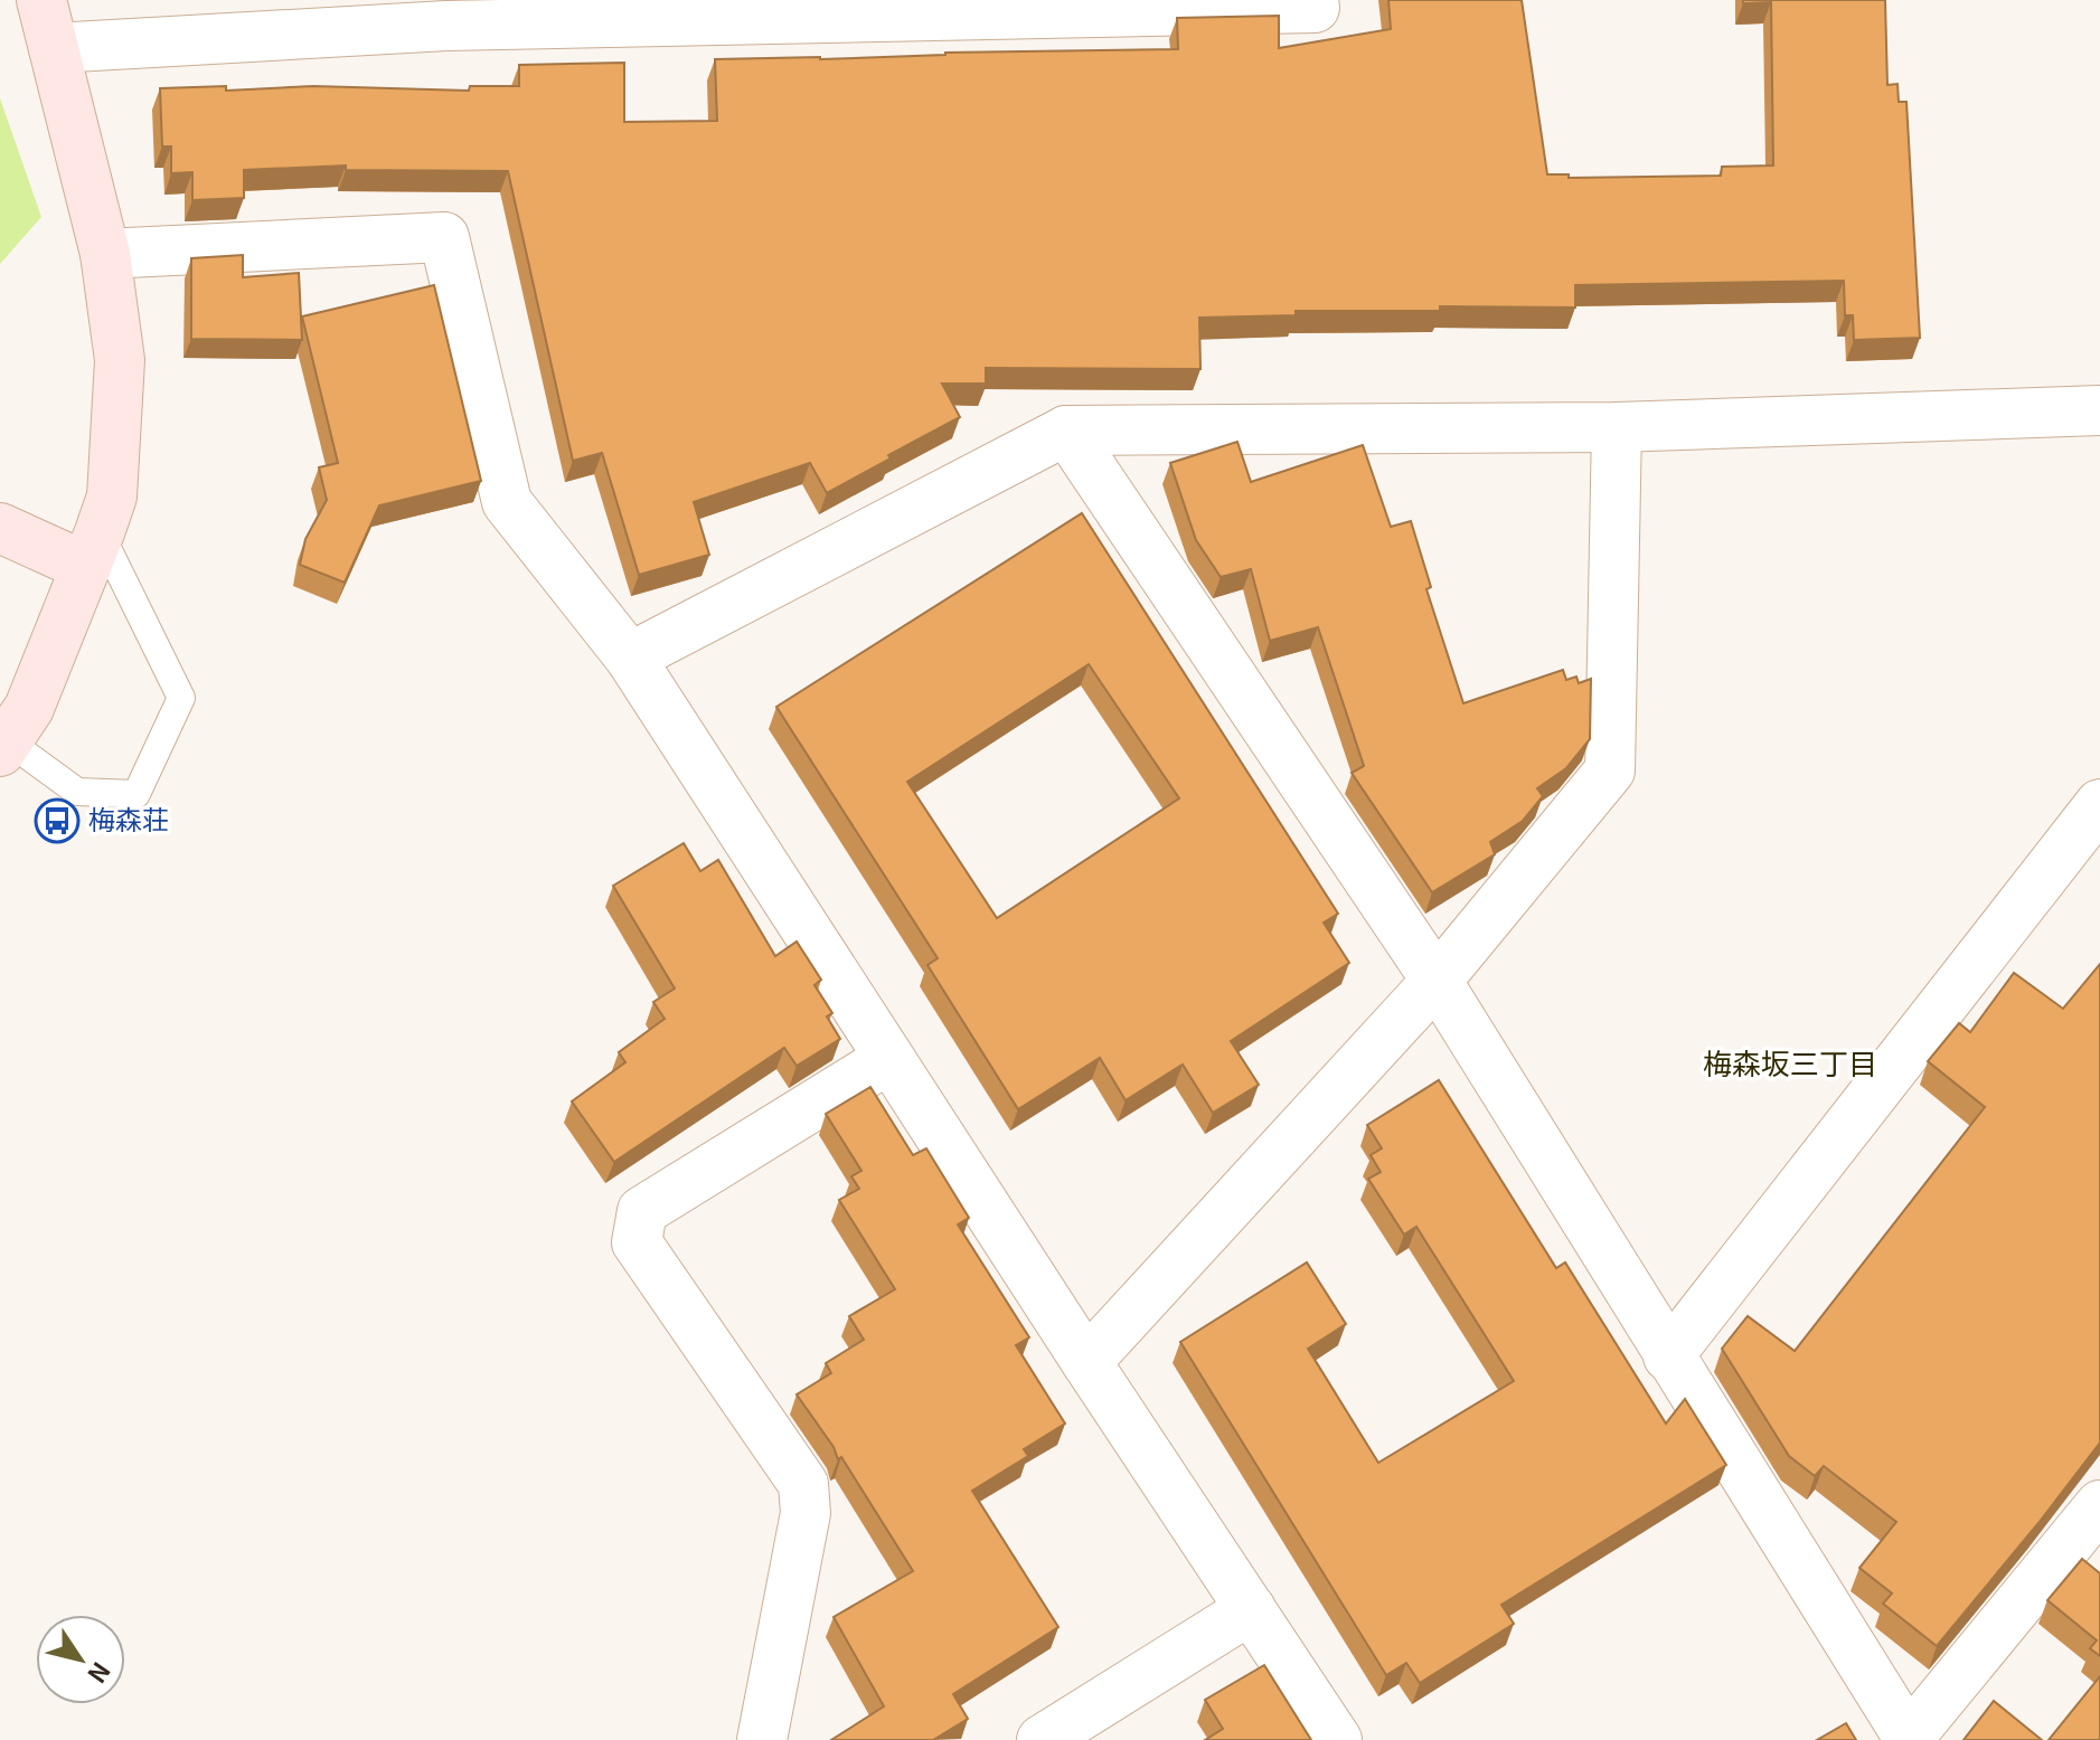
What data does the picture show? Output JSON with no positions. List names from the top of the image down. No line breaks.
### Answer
{"districts":["梅森坂三丁目"],"places":{"bus stop":["梅森荘"]},"north":"bottom right"}
